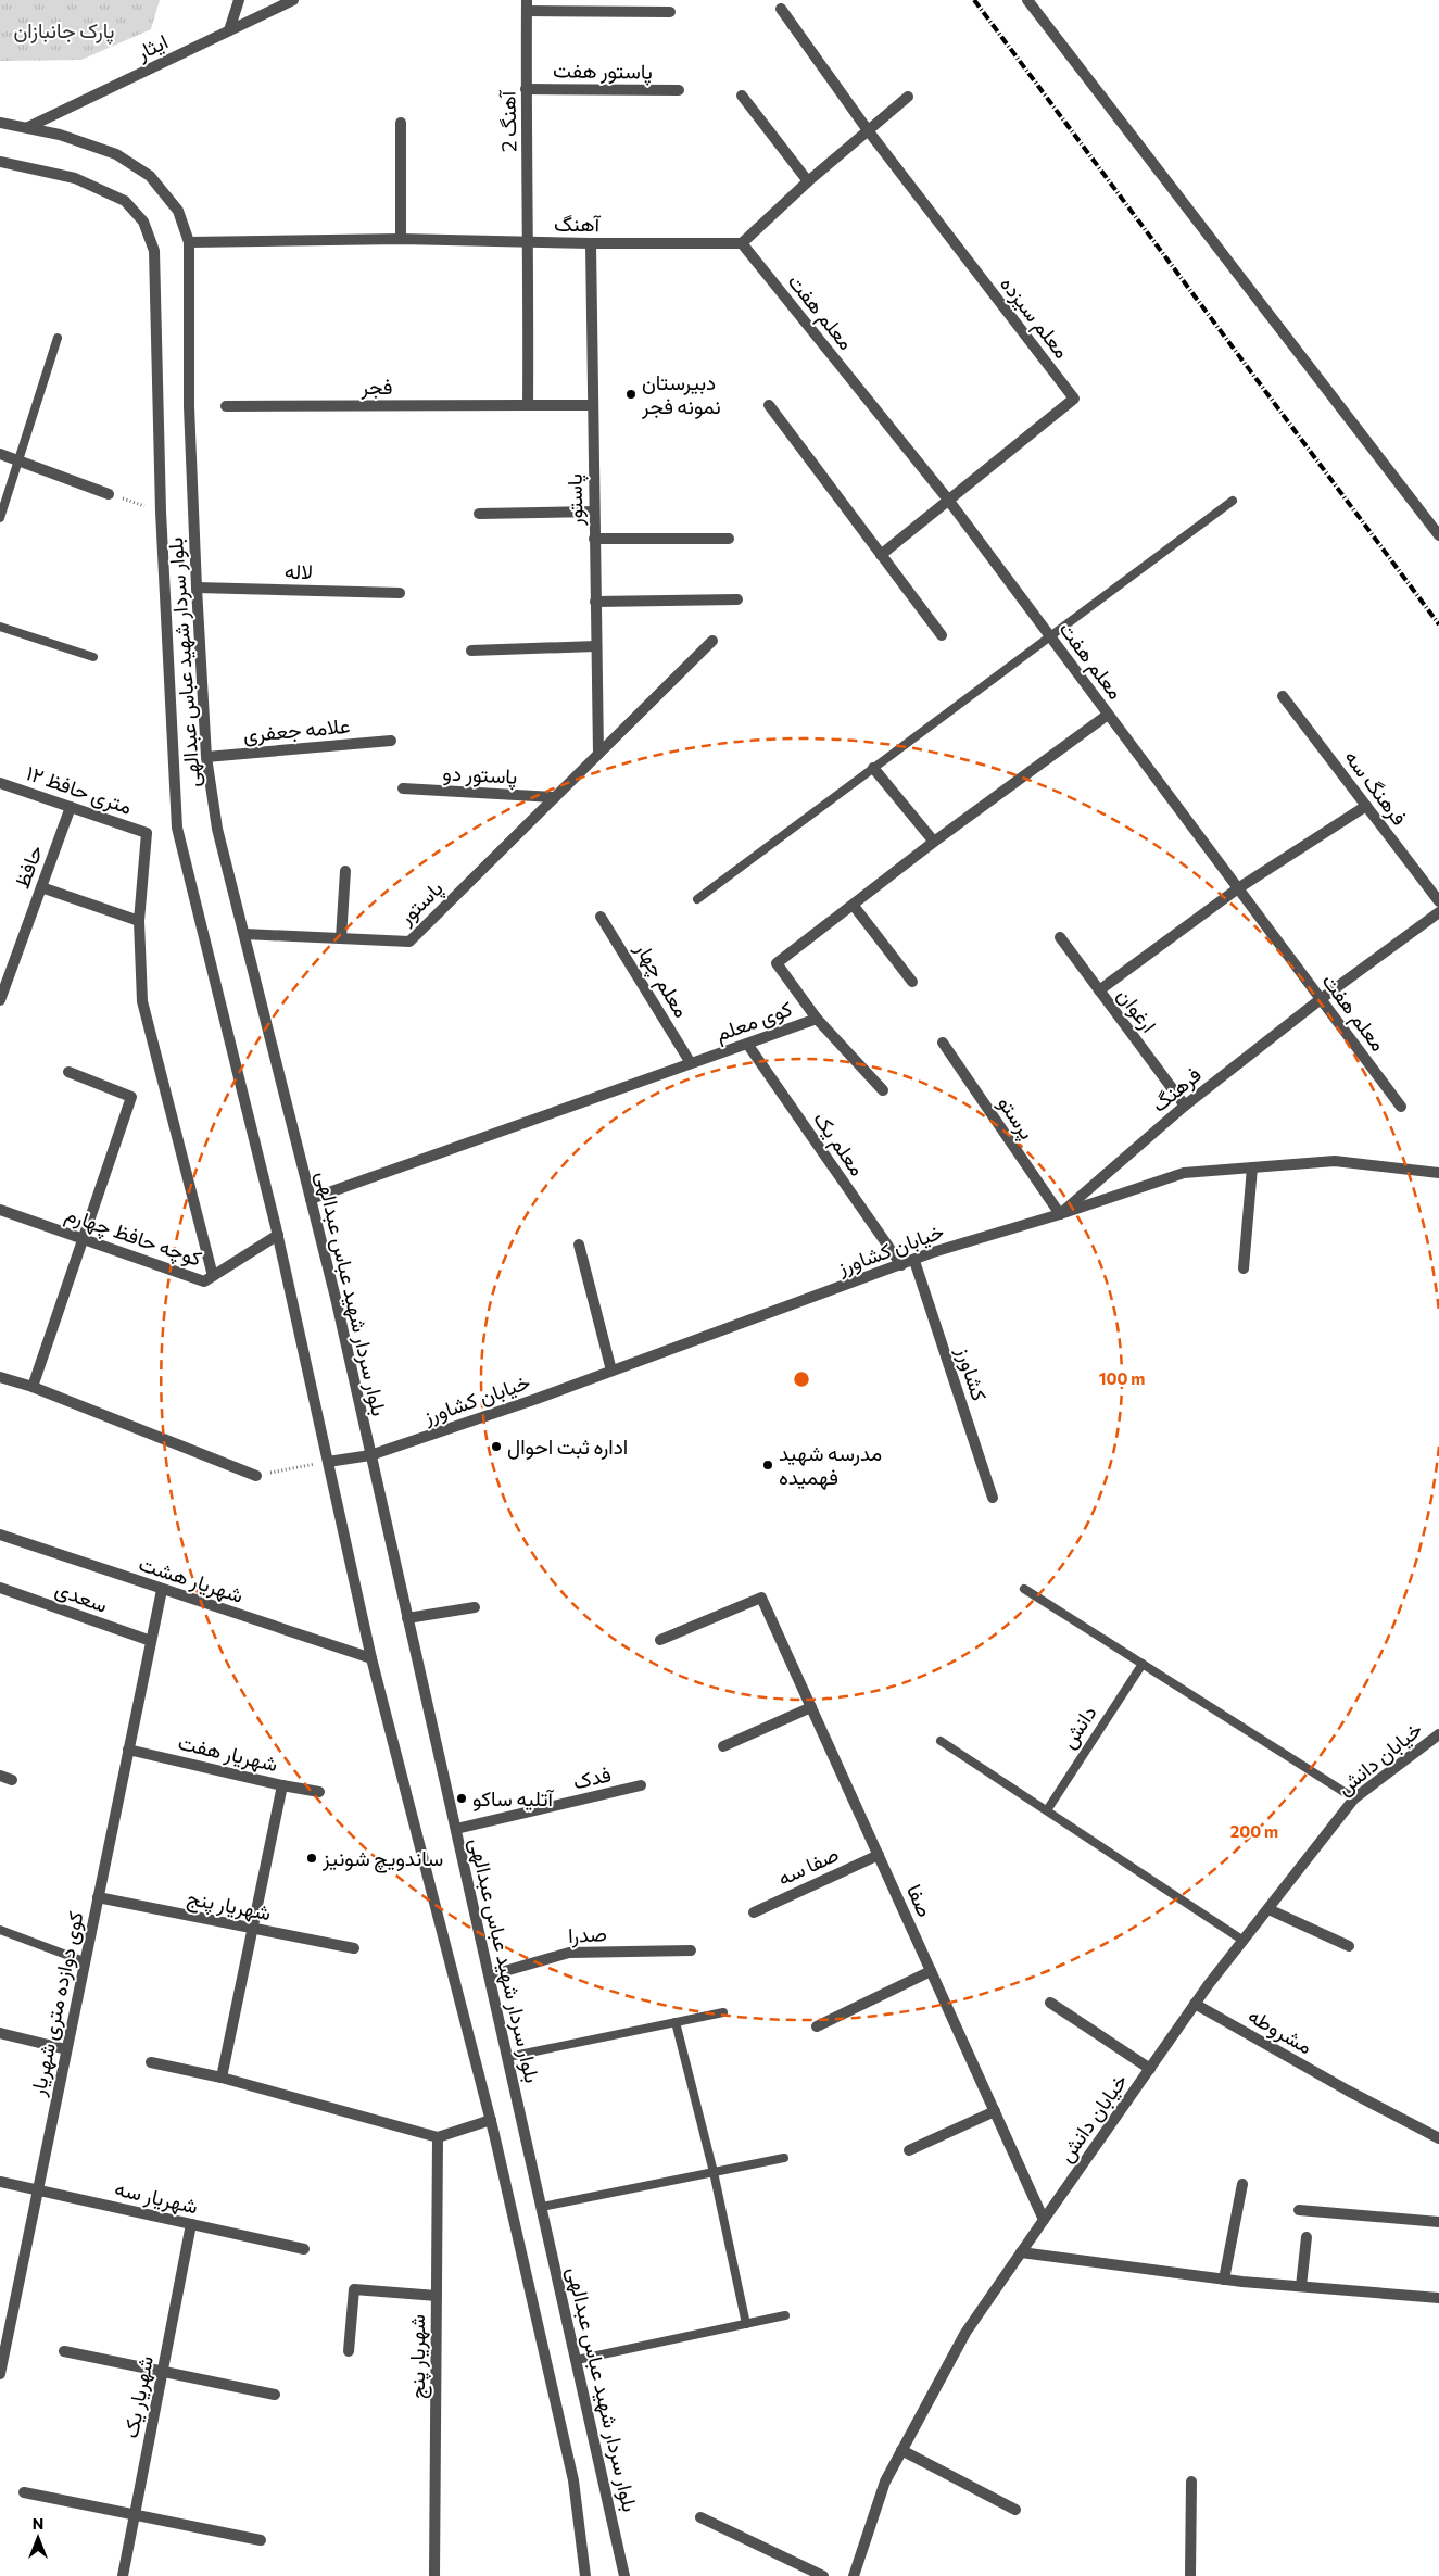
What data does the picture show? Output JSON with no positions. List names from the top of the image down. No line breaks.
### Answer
{"streets":{"street":["ایثار","پاستور هفت","آهنگ 2","آهنگ","معلم هفت","معلم سیزده","فجر","پاستور","لاله","بلوار سردار شهید عباس عبدالهی","علامه جعفری","پاستور دو","فرهنگ سه","۱۲ متری حافظ","حافظ","معلم چهار","ارغوان","کوی معلم","فرهنگ","پرستو","معلم یک","کوچه حافظ چهارم","خیابان کشاورز","کشاورز","شهریار هشت","سعدی","شهریار هفت","خیابان دانش","فدک","صفا سه","صفا","شهریار پنج","صدرا","کوی دوازده متری شهریار","مشروطه","شهریار سه","شهریار یک"],"lane":["دانش"]},"crossings":[["ایثار","بلوار سردار شهید عباس عبدالهی"],["پاستور هفت","آهنگ 2"],["آهنگ 2","آهنگ"],["آهنگ 2","فجر"],["آهنگ","معلم هفت"],["آهنگ","پاستور"],["آهنگ","بلوار سردار شهید عباس عبدالهی"],["معلم هفت","معلم سیزده"],["معلم هفت","کوی معلم"],["معلم هفت","فرهنگ"],["فجر","پاستور"],["پاستور","بلوار سردار شهید عباس عبدالهی"],["پاستور","پاستور دو"],["لاله","بلوار سردار شهید عباس عبدالهی"],["بلوار سردار شهید عباس عبدالهی","علامه جعفری"],["بلوار سردار شهید عباس عبدالهی","کوی معلم"],["بلوار سردار شهید عباس عبدالهی","کوچه حافظ چهارم"],["بلوار سردار شهید عباس عبدالهی","خیابان کشاورز"],["بلوار سردار شهید عباس عبدالهی","شهریار هشت"],["بلوار سردار شهید عباس عبدالهی","فدک"],["بلوار سردار شهید عباس عبدالهی","صدرا"],["۱۲ متری حافظ","حافظ"],["معلم چهار","کوی معلم"],["ارغوان","فرهنگ"],["کوی معلم","معلم یک"],["فرهنگ","پرستو"],["فرهنگ","خیابان کشاورز"],["پرستو","خیابان کشاورز"],["معلم یک","خیابان کشاورز"],["خیابان کشاورز","کشاورز"],["شهریار هشت","کوی دوازده متری شهریار"],["سعدی","کوی دوازده متری شهریار"],["شهریار هفت","کوی دوازده متری شهریار"],["خیابان دانش","صفا"],["خیابان دانش","مشروطه"],["صفا سه","صفا"],["شهریار پنج","کوی دوازده متری شهریار"],["کوی دوازده متری شهریار","شهریار سه"],["شهریار سه","شهریار یک"]],"parks":["پارک جانبازان"],"places":["دبیرستان نمونه فجر","اداره ثبت احوال","مدرسه شهید فهمیده","آتلیه ساکو","ساندویچ شونیز"],"north":"top","rings":["100 m","200 m"]}
